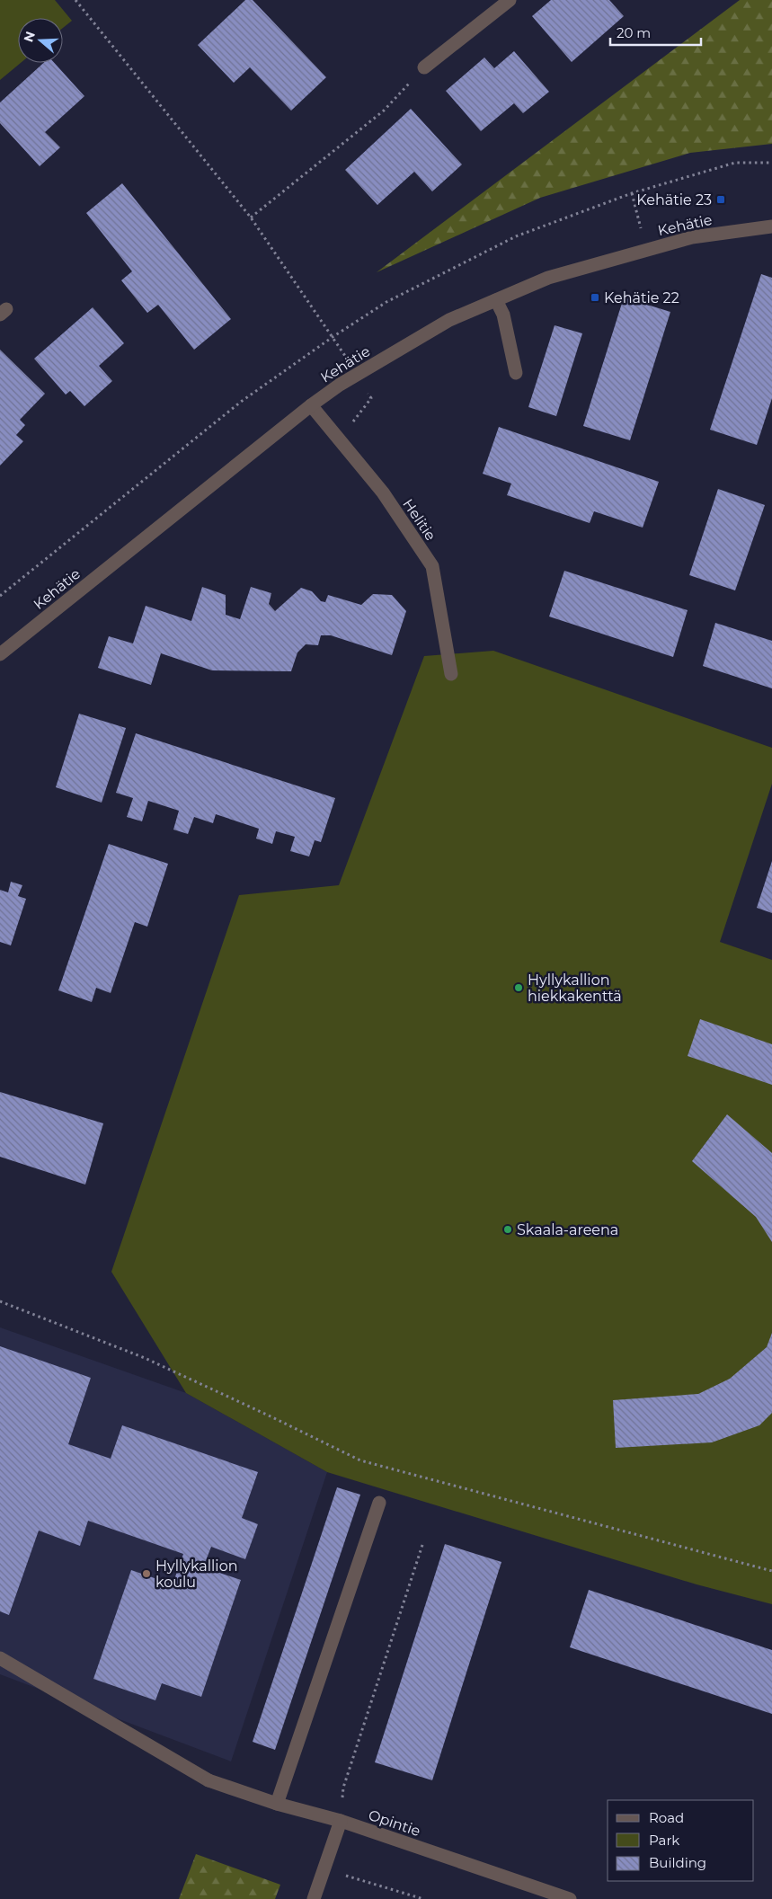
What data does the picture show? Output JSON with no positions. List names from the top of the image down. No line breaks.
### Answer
{"streets":{"street":["Kehätie","Helitie","Opintie"]},"crossings":[["Kehätie","Helitie"]],"places":{"transit":["Kehätie 23","Kehätie 22"],"other":["Hyllykallion hiekkakenttä","Skaala-areena","Hyllykallion koulu"]},"legend":["Road","Park","Building"],"scale_bar":"20 m","north":"left"}
